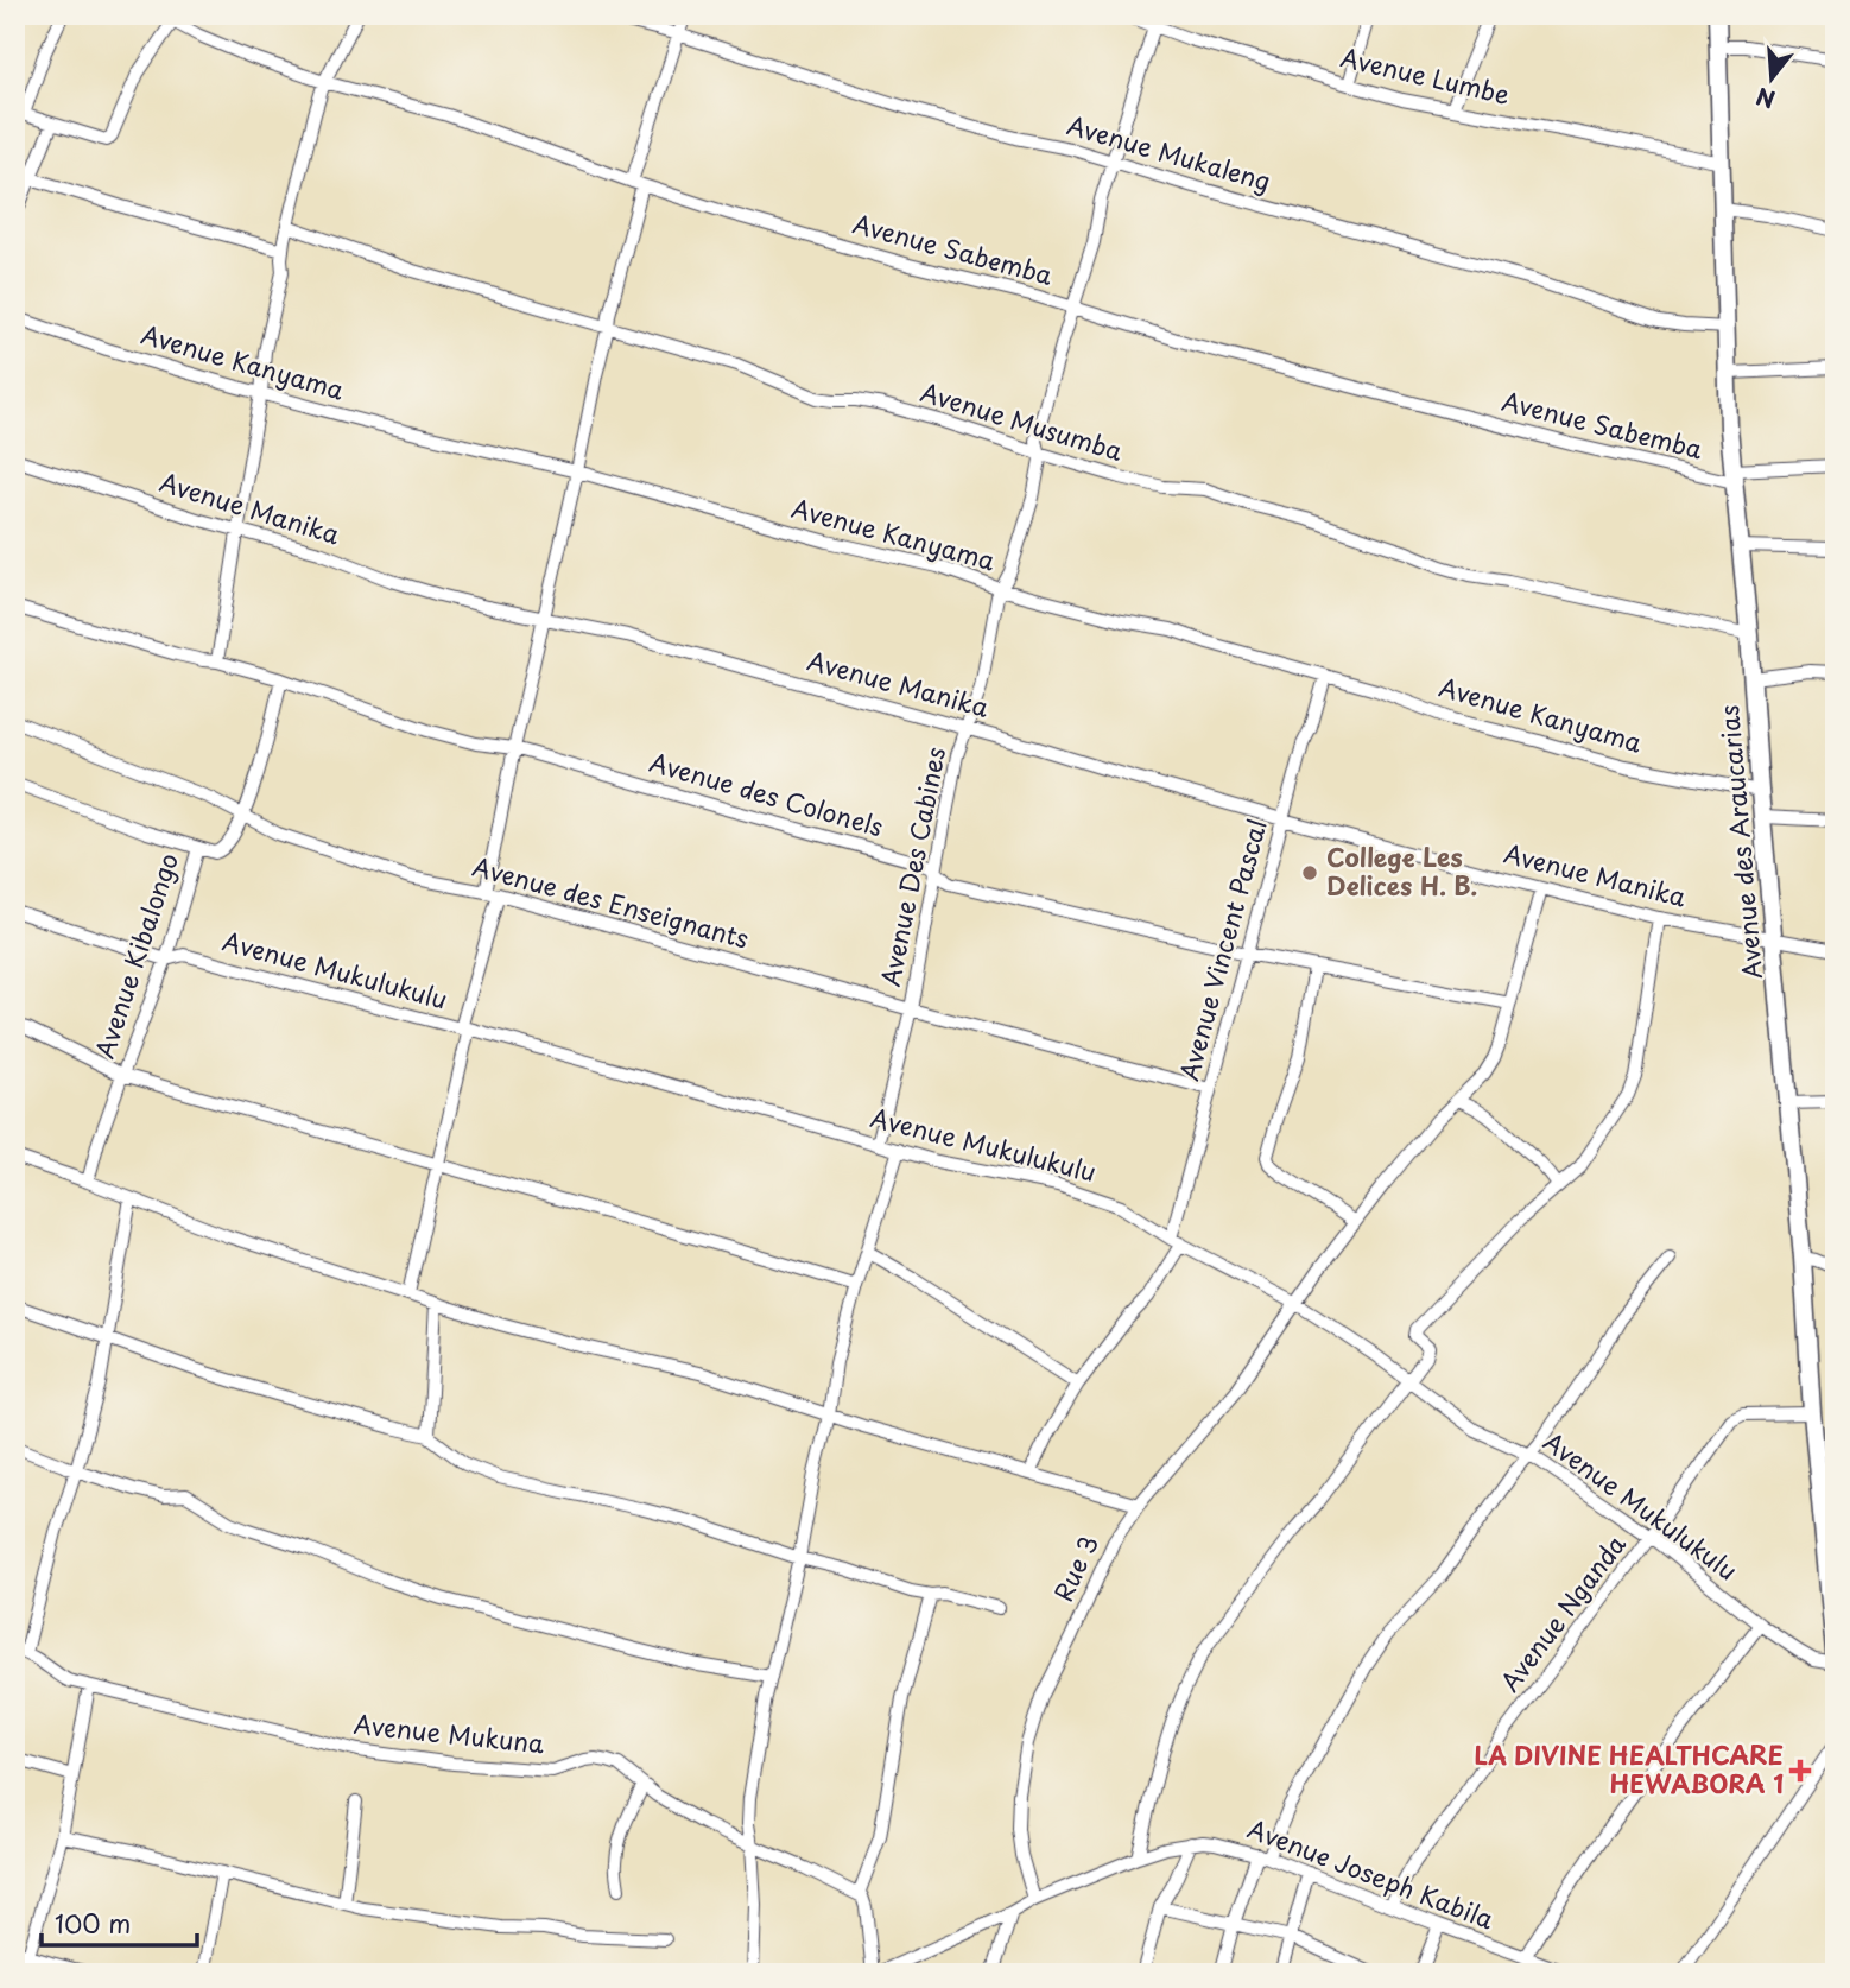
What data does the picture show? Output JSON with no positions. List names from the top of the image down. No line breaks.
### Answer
{"streets":{"street":["Avenue Lumbe","Avenue Mukaleng","Avenue Sabemba","Avenue Kanyama","Avenue Musumba","Avenue Manika","Avenue des Colonels","Avenue des Araucarias","Avenue Des Cabines","Avenue des Enseignants","Avenue Vincent Pascal","Avenue Kibalongo","Avenue Mukulukulu","Rue 3","Avenue Nganda","Avenue Mukuna","Avenue Joseph Kabila"]},"crossings":[["Avenue Lumbe","Avenue des Araucarias"],["Avenue Lumbe","Avenue Des Cabines"],["Avenue Mukaleng","Avenue des Araucarias"],["Avenue Mukaleng","Avenue Des Cabines"],["Avenue Sabemba","Avenue des Araucarias"],["Avenue Sabemba","Avenue Des Cabines"],["Avenue Kanyama","Avenue des Araucarias"],["Avenue Kanyama","Avenue Des Cabines"],["Avenue Kanyama","Avenue Vincent Pascal"],["Avenue Musumba","Avenue des Araucarias"],["Avenue Musumba","Avenue Des Cabines"],["Avenue Manika","Avenue des Araucarias"],["Avenue Manika","Avenue Des Cabines"],["Avenue Manika","Avenue Vincent Pascal"],["Avenue Manika","Rue 3"],["Avenue des Colonels","Avenue Des Cabines"],["Avenue des Colonels","Avenue Vincent Pascal"],["Avenue des Colonels","Avenue Kibalongo"],["Avenue des Colonels","Rue 3"],["Avenue des Araucarias","Avenue Mukulukulu"],["Avenue des Araucarias","Avenue Nganda"],["Avenue Des Cabines","Avenue des Enseignants"],["Avenue Des Cabines","Avenue Mukulukulu"],["Avenue des Enseignants","Avenue Vincent Pascal"],["Avenue des Enseignants","Avenue Kibalongo"],["Avenue Vincent Pascal","Avenue Mukulukulu"],["Avenue Kibalongo","Avenue Mukulukulu"],["Avenue Mukulukulu","Rue 3"],["Avenue Mukulukulu","Avenue Nganda"],["Rue 3","Avenue Joseph Kabila"],["Avenue Nganda","Avenue Joseph Kabila"]],"places":{"other":["College Les Delices H. B."],"health":["LA DIVINE HEALTHCARE HEWABORA 1"]},"scale_bar":"100 m","north":"bottom"}
